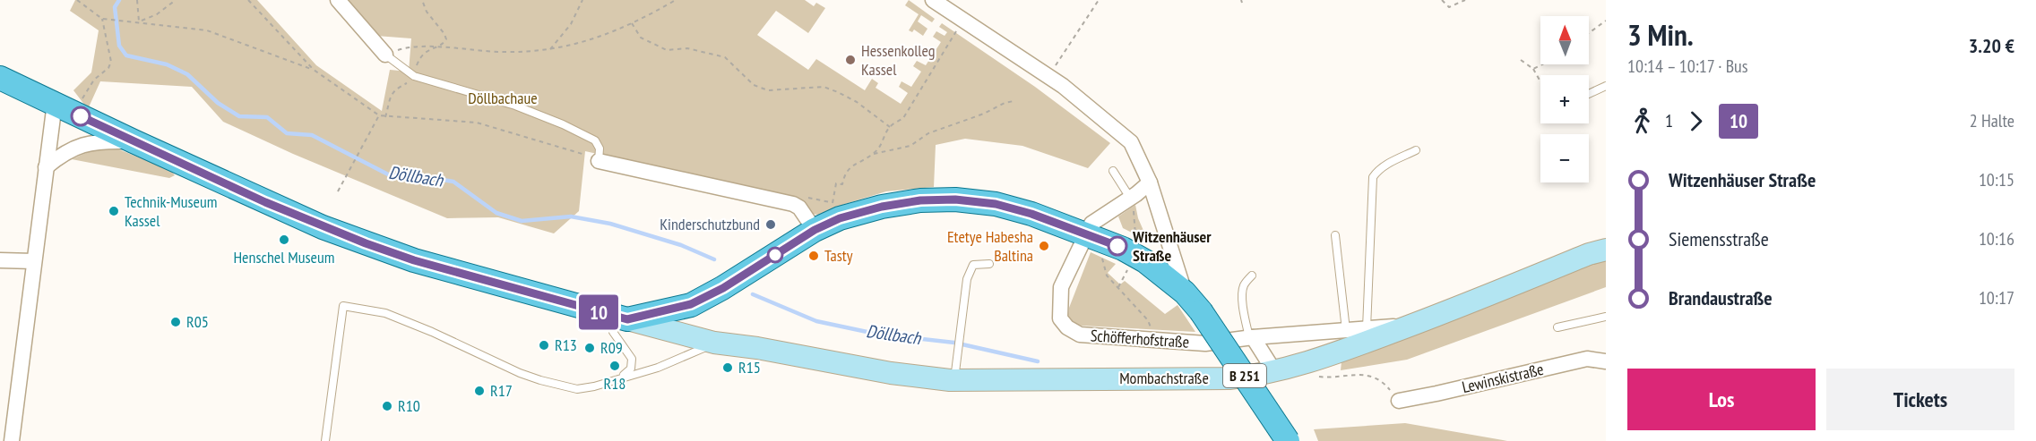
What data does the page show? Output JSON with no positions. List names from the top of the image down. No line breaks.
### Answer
{"streets":{"main road":["B 251"],"street":["Schöfferhofstraße","Mombachstraße","Lewinskistraße"]},"crossings":[["Schöfferhofstraße","B 251"],["Schöfferhofstraße","Mombachstraße"],["B 251","Mombachstraße"]],"water":["Döllbach"],"parks":["Döllbachaue"],"places":["Hessenkolleg Kassel","Technik-Museum Kassel","Kinderschutzbund","Henschel Museum","Etetye Habesha Baltina","Witzenhäuser Straße","Tasty","R05","R13","R09","R18","R15","R17","R10"],"lines":["bus line 10"],"north":"top","page":{"on_map":"10","heading":["3 Min.","10:14 – 10:17 · Bus","3.20 €"],"map_buttons":["+","−"],"legs":["1","10","2 Halte"],"list":[{"name":"Witzenhäuser Straße","value":"10:15"},{"name":"Siemensstraße","value":"10:16"},{"name":"Brandaustraße","value":"10:17"}],"buttons":["Los","Tickets"]}}
